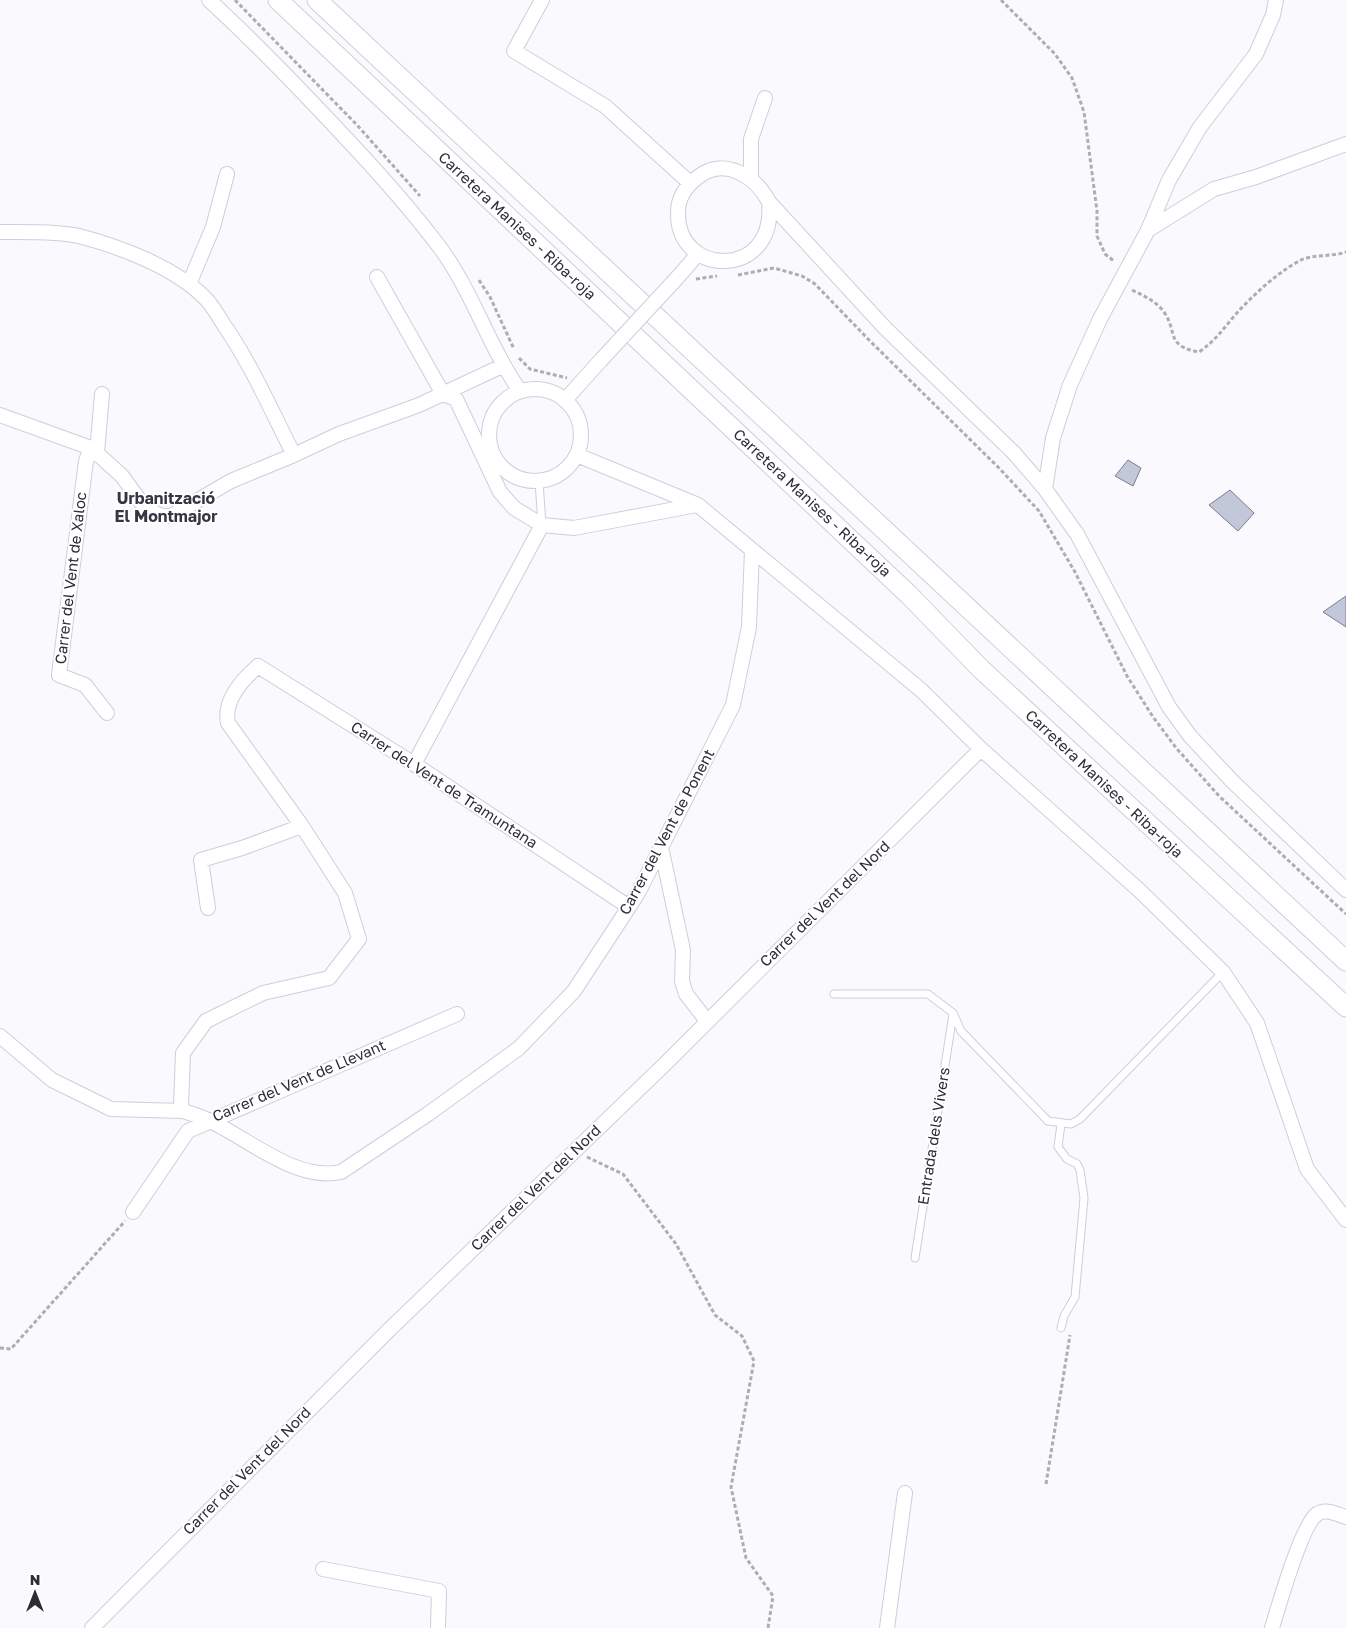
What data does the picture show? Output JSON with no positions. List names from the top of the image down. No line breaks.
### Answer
{"streets":{"main road":["Carretera Manises - Riba-roja"],"street":["Carrer del Vent de Xaloc","Carrer del Vent de Tramuntana","Carrer del Vent de Ponent","Carrer del Vent del Nord","Carrer del Vent de Llevant"],"lane":["Entrada dels Vivers"]},"crossings":[["Carrer del Vent de Tramuntana","Carrer del Vent de Ponent"],["Carrer del Vent de Ponent","Carrer del Vent de Llevant"]],"districts":["Urbanització El Montmajor"],"north":"top"}
